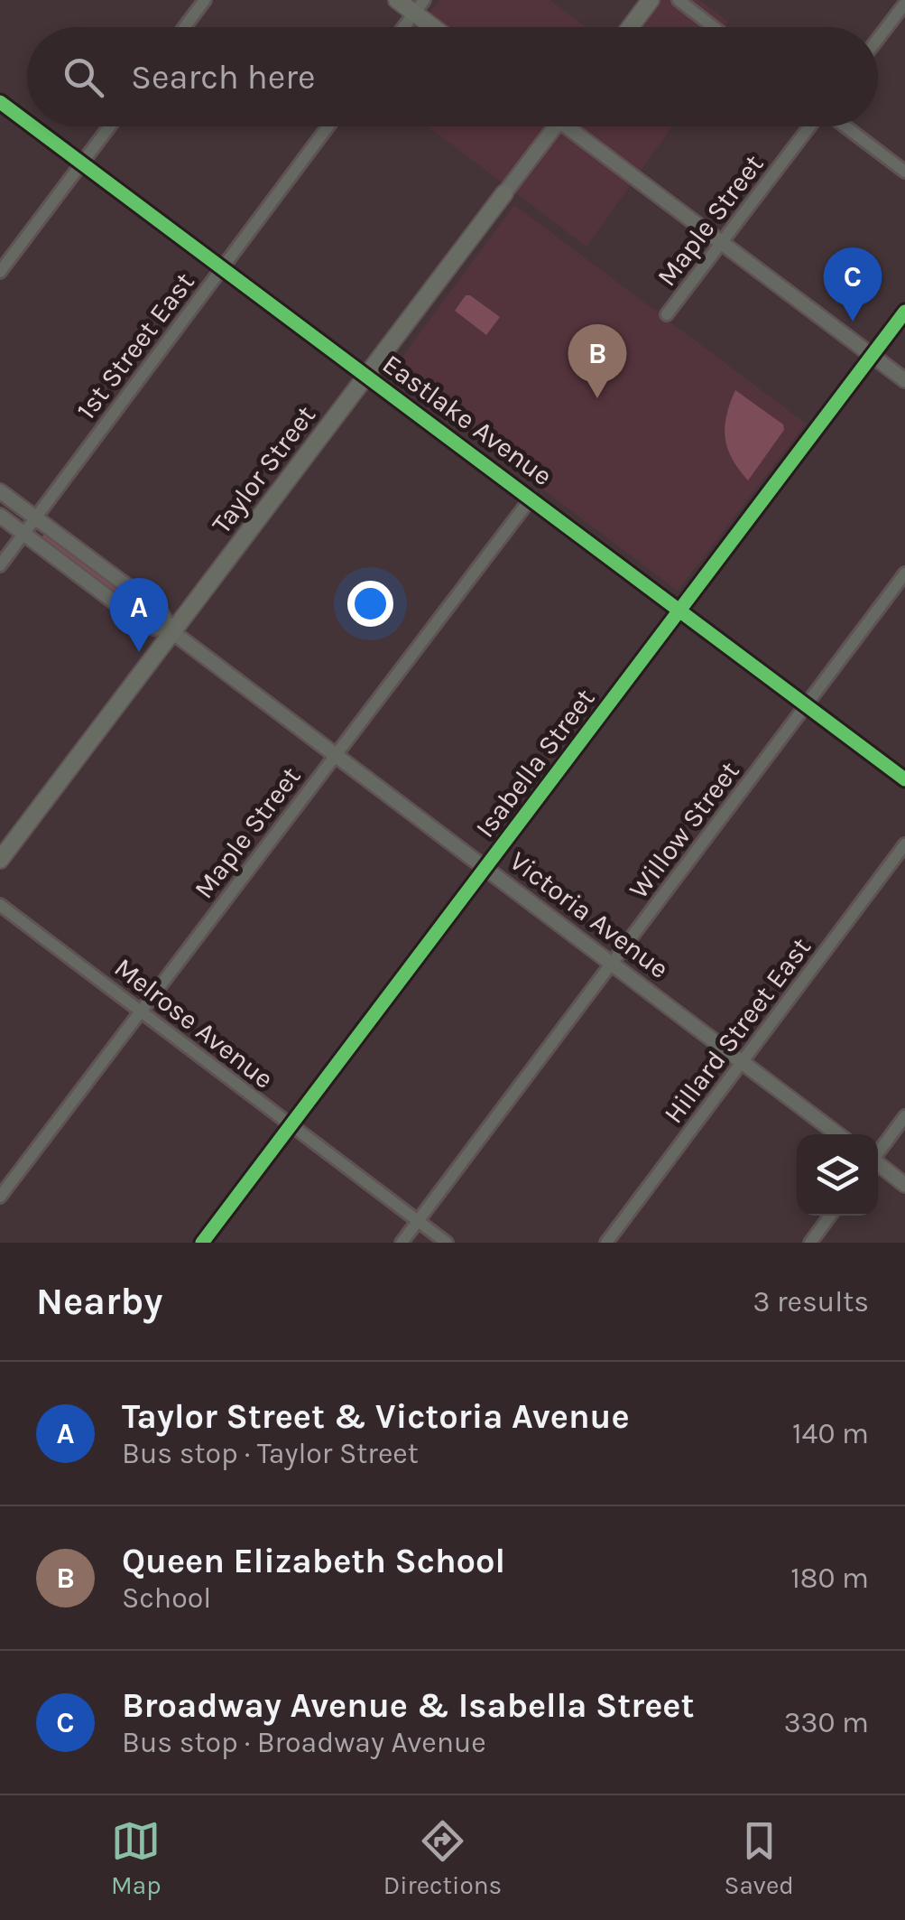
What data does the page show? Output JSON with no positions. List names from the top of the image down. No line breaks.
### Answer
{"streets":{"main road":["Taylor Street"],"street":["Maple Street","1st Street East","Eastlake Avenue","Isabella Street","Willow Street","Victoria Avenue","Melrose Avenue","Hillard Street East"]},"crossings":[["Maple Street","Eastlake Avenue"],["Maple Street","Victoria Avenue"],["Maple Street","Melrose Avenue"],["1st Street East","Eastlake Avenue"],["1st Street East","Victoria Avenue"],["Eastlake Avenue","Taylor Street"],["Eastlake Avenue","Isabella Street"],["Eastlake Avenue","Willow Street"],["Taylor Street","Victoria Avenue"],["Isabella Street","Victoria Avenue"],["Isabella Street","Melrose Avenue"],["Willow Street","Victoria Avenue"],["Willow Street","Melrose Avenue"],["Victoria Avenue","Hillard Street East"]],"page":{"search":"Search here","pins":["C","B","A"],"heading":["Nearby","3 results"],"list":[{"mark":"A","name":"Taylor Street & Victoria Avenue","note":"Bus stop · Taylor Street","value":"140 m"},{"mark":"B","name":"Queen Elizabeth School","note":"School","value":"180 m"},{"mark":"C","name":"Broadway Avenue & Isabella Street","note":"Bus stop · Broadway Avenue","value":"330 m"}],"nav":["Map","Directions","Saved"]}}
